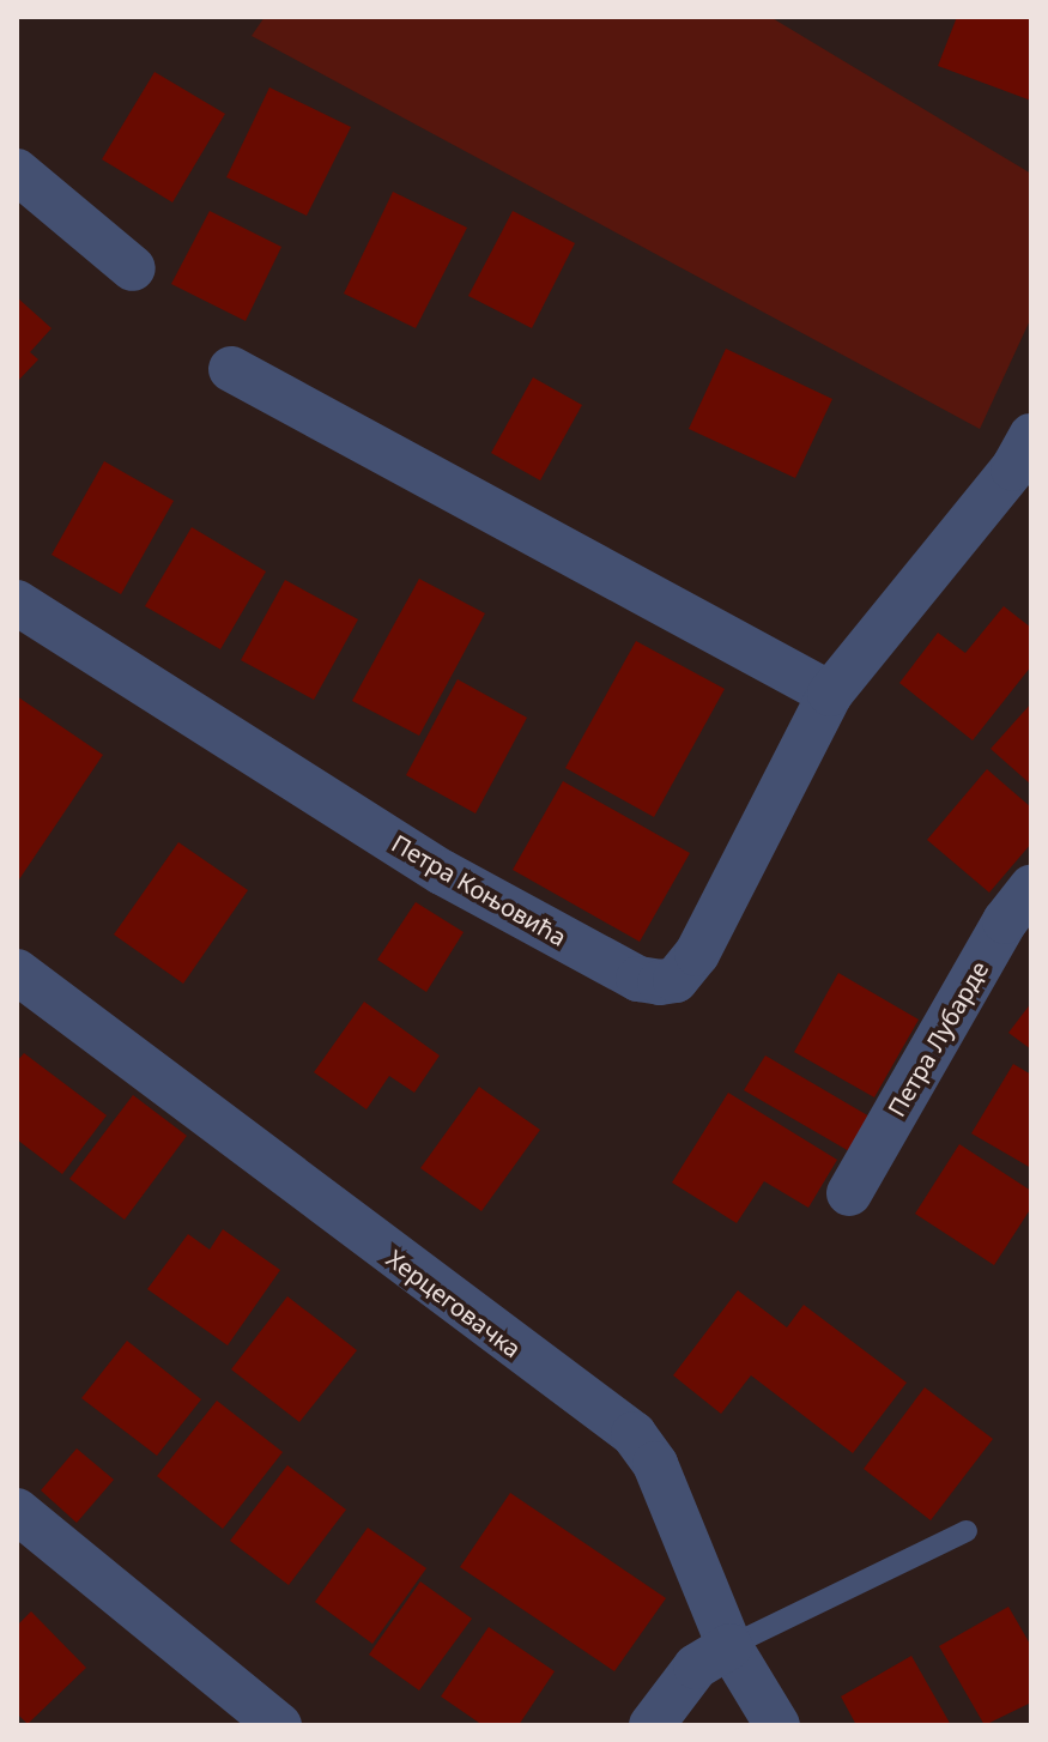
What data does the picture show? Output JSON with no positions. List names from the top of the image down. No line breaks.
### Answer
{"streets":{"street":["Петра Коњовића","Петра Лубарде","Херцеговачка"]}}
